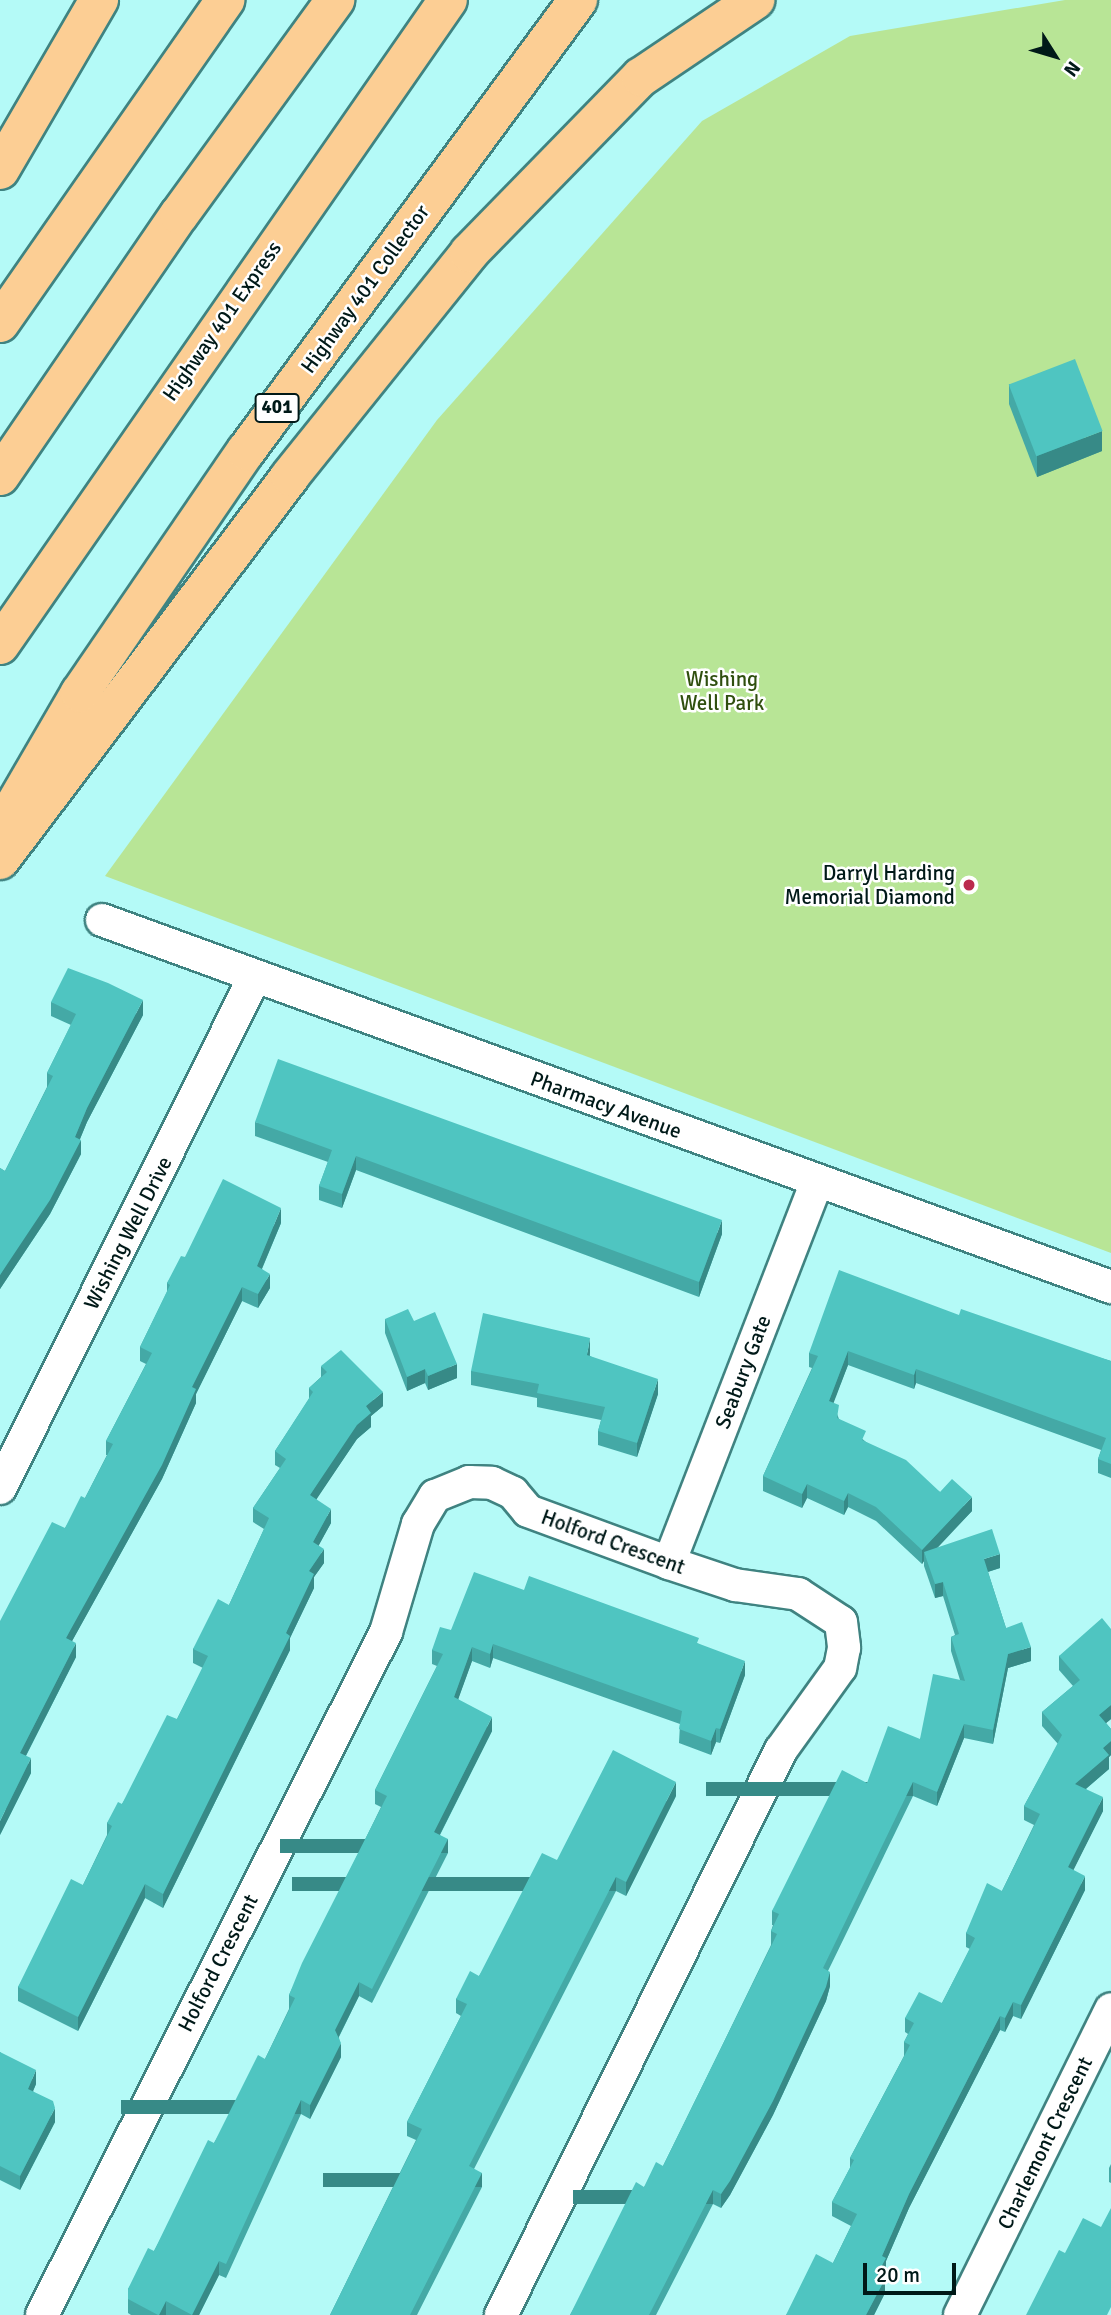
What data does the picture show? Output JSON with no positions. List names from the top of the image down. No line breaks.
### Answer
{"streets":{"highway":["Highway 401 Collector","Highway 401 Express","401"],"street":["Pharmacy Avenue","Wishing Well Drive","Seabury Gate","Holford Crescent","Charlemont Crescent"]},"crossings":[["Pharmacy Avenue","Wishing Well Drive"],["Pharmacy Avenue","Seabury Gate"],["Seabury Gate","Holford Crescent"]],"parks":["Wishing Well Park"],"places":["Darryl Harding Memorial Diamond"],"scale_bar":"20 m","north":"bottom right"}
